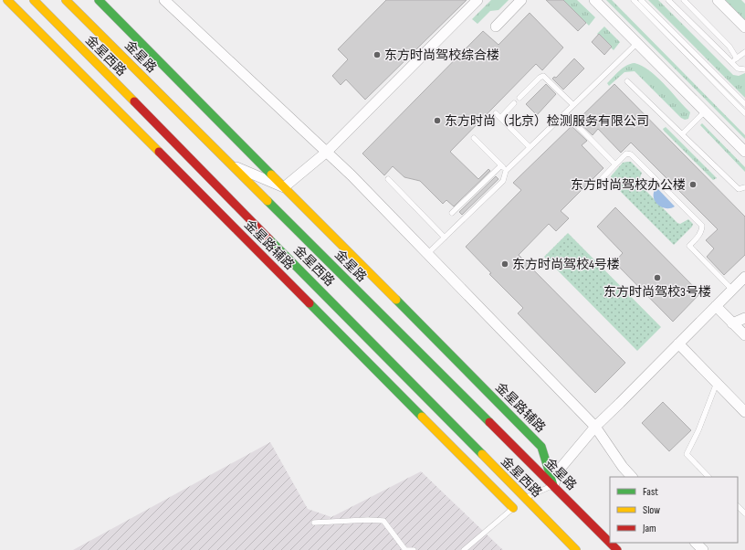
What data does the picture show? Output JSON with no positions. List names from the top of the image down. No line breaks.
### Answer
{"streets":{"main road":["金星西路","金星路","金星路辅路"]},"crossings":[["金星西路","金星路辅路"],["金星路","金星路辅路"]],"places":["东方时尚驾校综合楼","东方时尚（北京）检测服务有限公司","东方时尚驾校办公楼","东方时尚驾校4号楼","东方时尚驾校3号楼"],"legend":["Fast","Slow","Jam"]}
